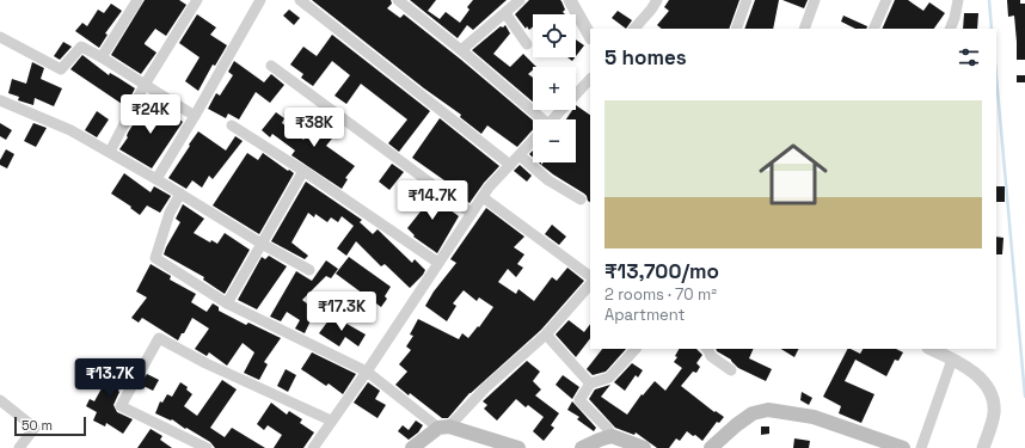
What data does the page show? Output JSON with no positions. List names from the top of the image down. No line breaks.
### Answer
{"scale_bar":"50 m","page":{"map_buttons":["+","−"],"heading":"5 homes","list":[{"name":"₹13,700/mo","note":"2 rooms · 70 m² · Apartment"}],"price":["₹24K","₹38K","₹14.7K","₹17.3K","₹13.7K"],"scale":"50 m"}}
